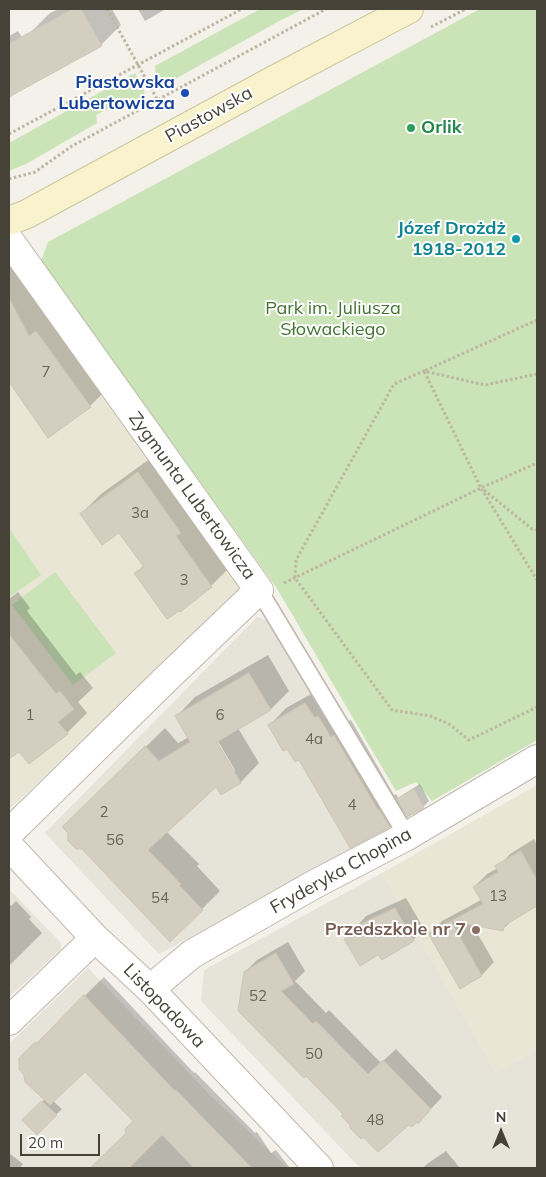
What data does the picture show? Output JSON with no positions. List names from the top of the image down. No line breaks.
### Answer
{"streets":{"street":["Piastowska","Zygmunta Lubertowicza","Fryderyka Chopina","Listopadowa"]},"crossings":[["Fryderyka Chopina","Listopadowa"]],"parks":["Park im. Juliusza Słowackiego"],"places":["Piastowska Lubertowicza","Orlik","Józef Drożdż 1918-2012","Przedszkole nr 7"],"house_numbers":["7","3a","3","1","6","4a","4","2","56","13","54","52","50","48"],"scale_bar":"20 m","north":"top"}
